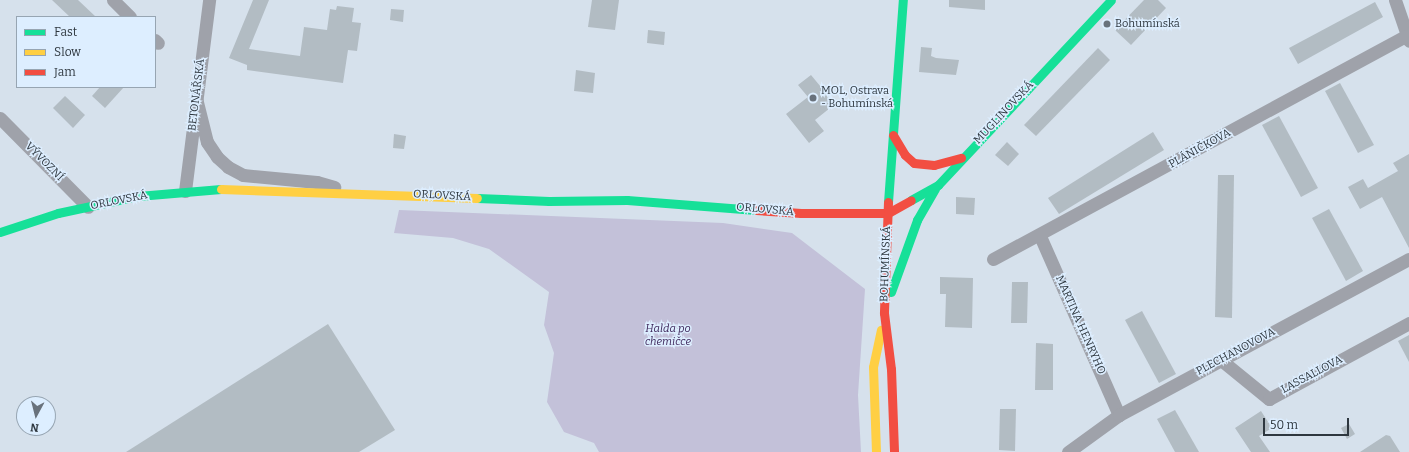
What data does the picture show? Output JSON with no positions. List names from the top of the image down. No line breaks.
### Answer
{"streets":{"main road":["MUGLINOVSKÁ","ORLOVSKÁ","BOHUMÍNSKÁ"],"street":["BETONÁŘSKÁ","PLÁNIČKOVA","VÝVOZNÍ","MARTINA HENRYHO","PLECHANOVOVA","LASSALLOVA"]},"crossings":[["BETONÁŘSKÁ","ORLOVSKÁ"],["MUGLINOVSKÁ","ORLOVSKÁ"],["MUGLINOVSKÁ","BOHUMÍNSKÁ"],["PLÁNIČKOVA","MARTINA HENRYHO"],["VÝVOZNÍ","ORLOVSKÁ"],["ORLOVSKÁ","BOHUMÍNSKÁ"],["MARTINA HENRYHO","PLECHANOVOVA"],["PLECHANOVOVA","LASSALLOVA"]],"parks":["Halda po chemičce"],"places":["Bohumínská","MOL, Ostrava - Bohumínská"],"legend":["Fast","Slow","Jam"],"scale_bar":"50 m","north":"bottom"}
